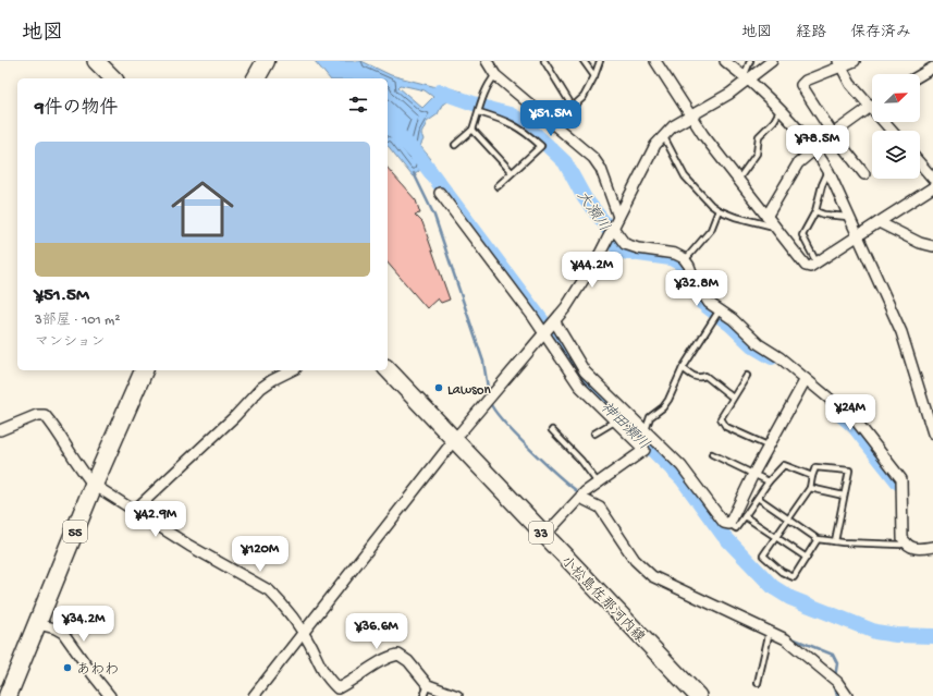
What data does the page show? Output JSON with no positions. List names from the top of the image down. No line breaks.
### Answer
{"streets":{"highway":["55"],"main road":["33","小松島佐那河内線"]},"water":["大瀬川","神田瀬川"],"places":["Lawson","あわわ"],"north":"top right","page":{"header":"地図","nav":["地図","経路","保存済み"],"heading":"9件の物件","price":["¥51.5M","¥78.5M","¥44.2M","¥32.8M","¥24M","¥42.9M","¥120M","¥34.2M","¥36.6M"],"list":[{"name":"¥51.5M","note":"3部屋 · 101 m² · マンション"}]}}
